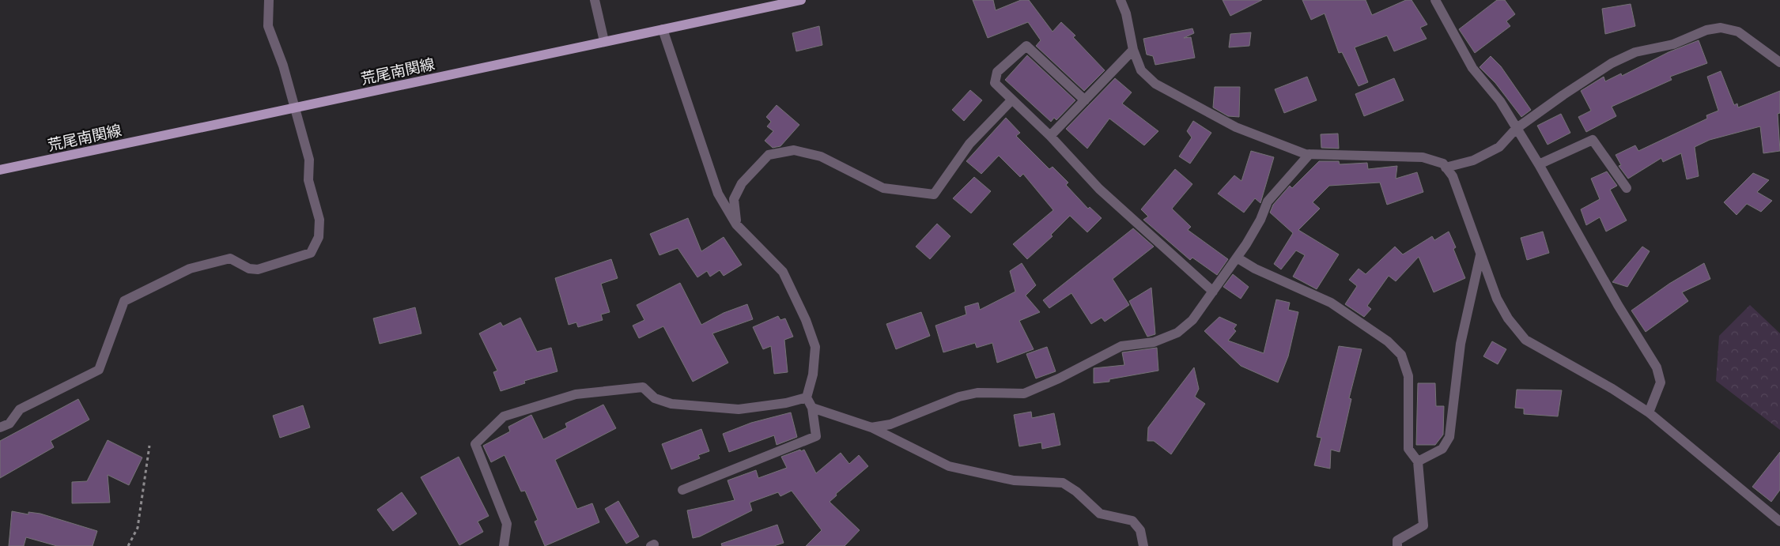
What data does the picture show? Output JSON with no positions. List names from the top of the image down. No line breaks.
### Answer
{"streets":{"main road":["荒尾南関線"]}}
